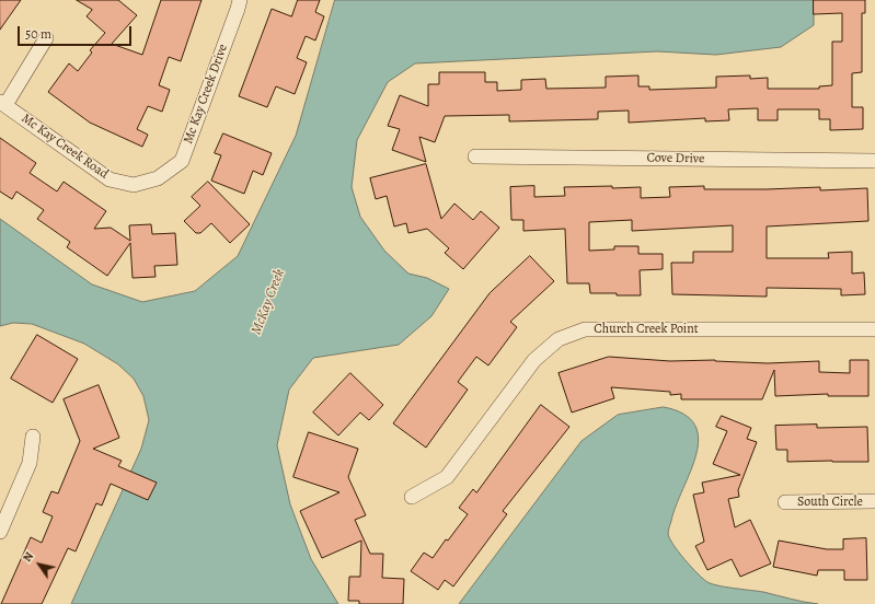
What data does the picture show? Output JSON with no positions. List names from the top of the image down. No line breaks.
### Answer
{"streets":{"street":["Mc Kay Creek Drive","Mc Kay Creek Road","Cove Drive","Church Creek Point","South Circle"]},"crossings":[["Mc Kay Creek Drive","Mc Kay Creek Road"]],"water":["McKay Creek"],"scale_bar":"50 m","north":"top left"}
